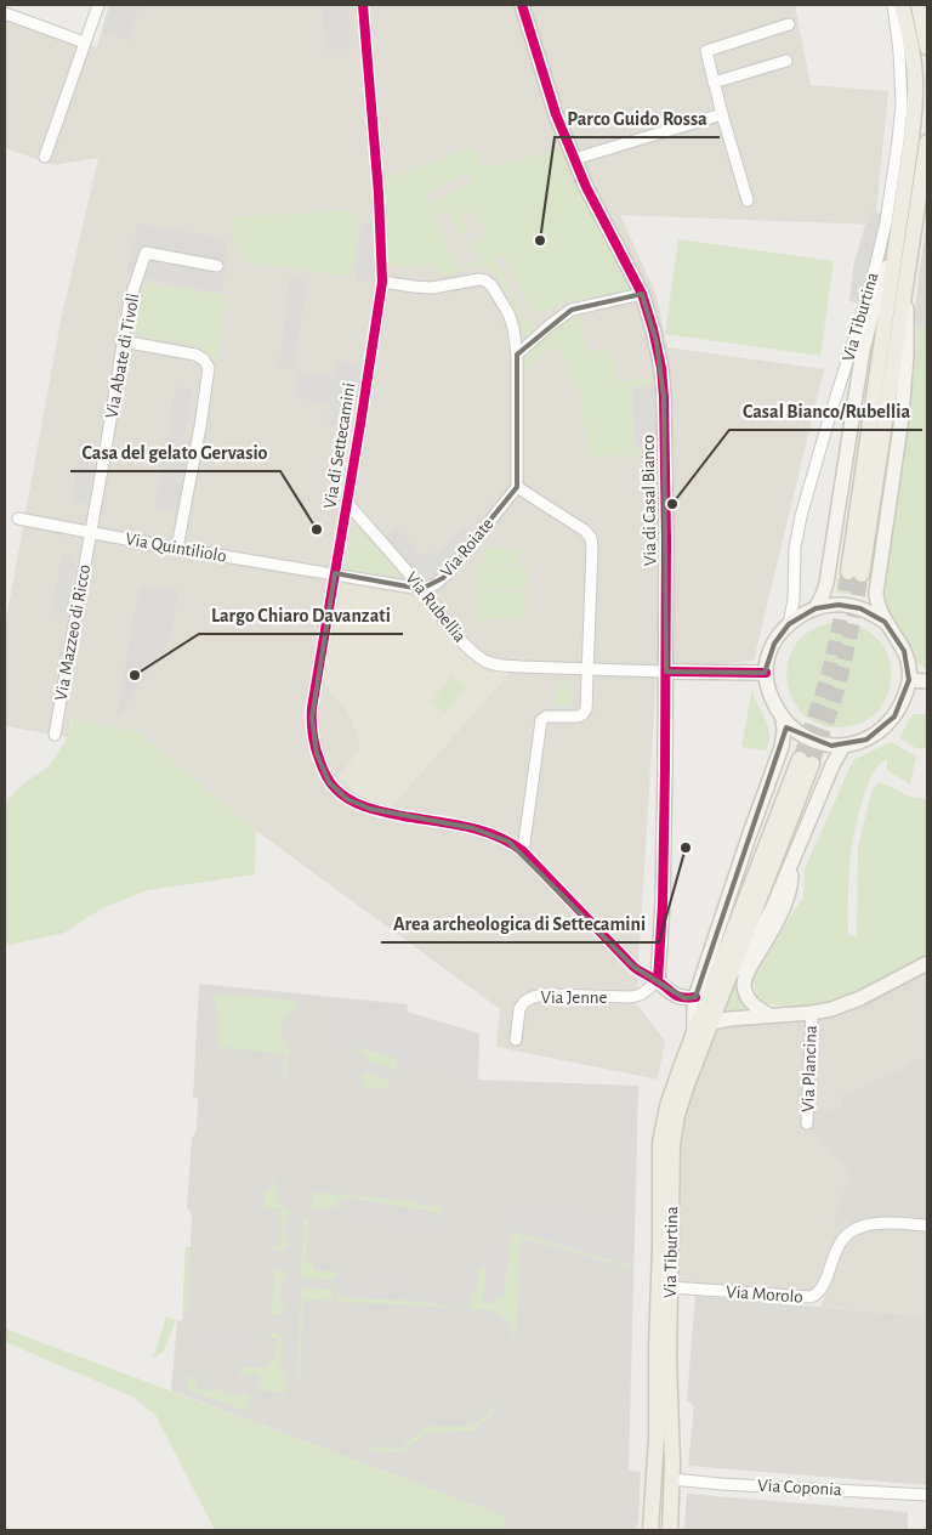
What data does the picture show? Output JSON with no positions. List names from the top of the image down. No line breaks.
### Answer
{"streets":{"main road":["Via Tiburtina"],"street":["Via Abate di Tivoli","Via di Settecamini","Via di Casal Bianco","Via Quintiliolo","Via Roiate","Via Rubellia","Via Mazzeo di Ricco","Via Jenne","Via Plancina","Via Morolo","Via Coponia"]},"crossings":[["Via Tiburtina","Via Morolo"],["Via Tiburtina","Via Coponia"],["Via Abate di Tivoli","Via Quintiliolo"],["Via Abate di Tivoli","Via Mazzeo di Ricco"],["Via di Settecamini","Via di Casal Bianco"],["Via di Settecamini","Via Quintiliolo"],["Via di Settecamini","Via Roiate"],["Via di Settecamini","Via Rubellia"],["Via di Settecamini","Via Jenne"],["Via di Casal Bianco","Via Jenne"],["Via Quintiliolo","Via Roiate"],["Via Quintiliolo","Via Mazzeo di Ricco"],["Via Roiate","Via Rubellia"]],"places":["Parco Guido Rossa","Casal Bianco/Rubellia","Casa del gelato Gervasio","Largo Chiaro Davanzati","Area archeologica di Settecamini"]}
